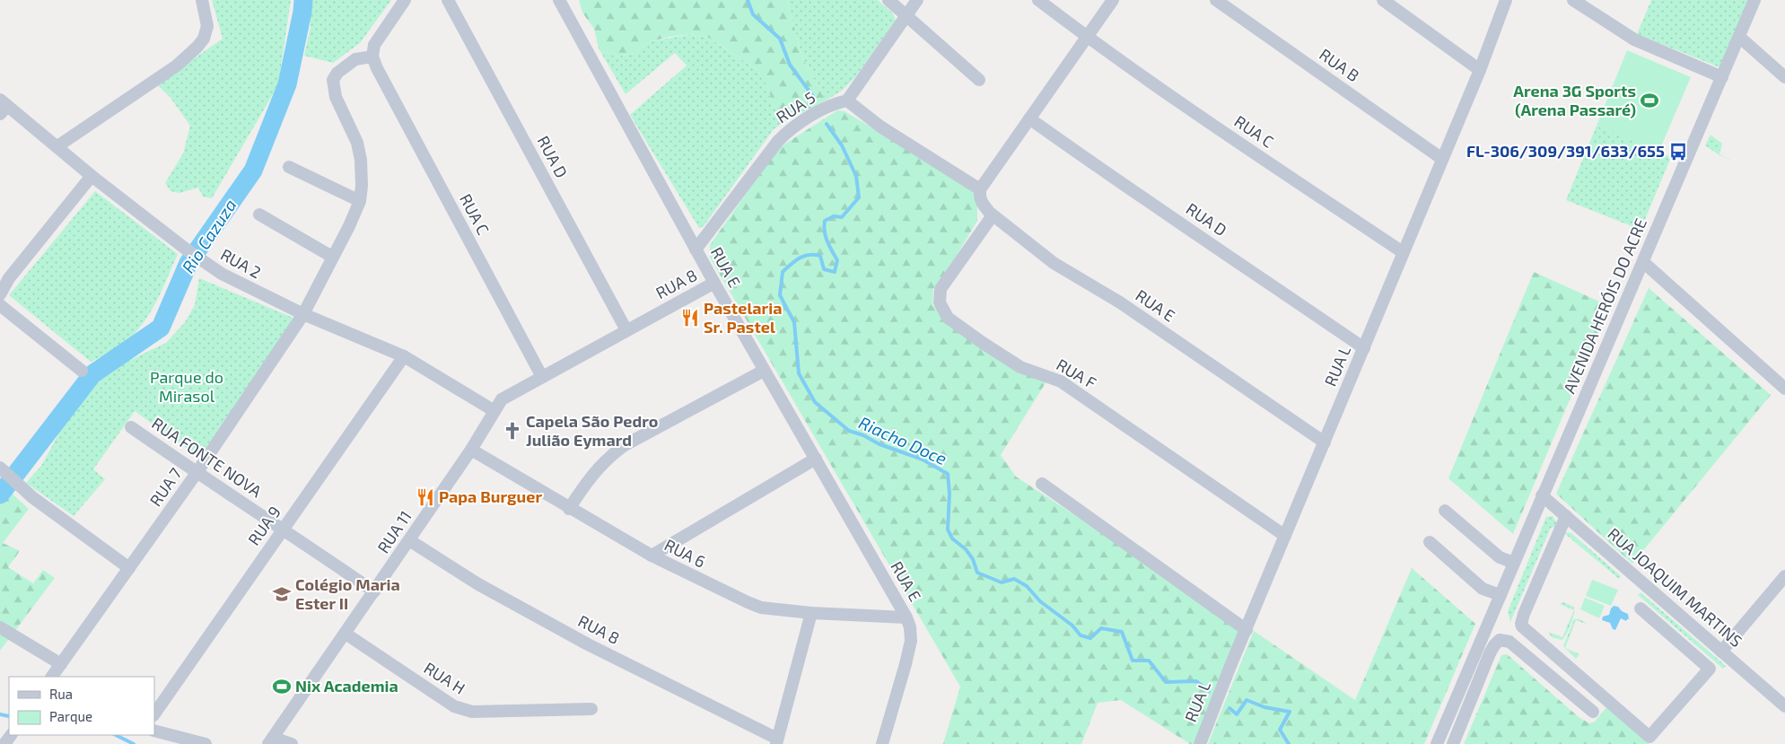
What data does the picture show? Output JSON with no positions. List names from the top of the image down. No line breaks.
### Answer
{"streets":{"street":["RUA B","RUA 5","RUA C","RUA D","RUA 2","RUA E","RUA 8","AVENIDA HERÓIS DO ACRE","RUA L","RUA F","RUA FONTE NOVA","RUA 7","RUA 9","RUA 11","RUA 6","RUA JOAQUIM MARTINS","RUA H"]},"crossings":[["RUA B","RUA L"],["RUA 5","RUA E"],["RUA C","RUA 8"],["RUA C","RUA L"],["RUA C","RUA 7"],["RUA D","RUA 8"],["RUA D","RUA L"],["RUA 2","RUA 8"],["RUA 2","RUA 7"],["RUA 2","RUA 9"],["RUA 2","RUA 11"],["RUA E","RUA 8"],["RUA E","RUA L"],["RUA E","RUA F"],["RUA E","RUA 6"],["RUA 8","RUA 11"],["AVENIDA HERÓIS DO ACRE","RUA JOAQUIM MARTINS"],["RUA L","RUA F"],["RUA FONTE NOVA","RUA 7"],["RUA FONTE NOVA","RUA 9"],["RUA FONTE NOVA","RUA 11"],["RUA 11","RUA 6"],["RUA 11","RUA H"]],"water":["Rio Cazuza","Riacho Doce"],"parks":["Parque do Mirasol"],"places":{"sports":["Arena 3G Sports (Arena Passaré)","Nix Academia"],"bus stop":["FL-306/309/391/633/655"],"restaurant":["Pastelaria Sr. Pastel","Papa Burguer"],"church":["Capela São Pedro Julião Eymard"],"school or university":["Colégio Maria Ester II"]},"legend":["Rua","Parque"]}
